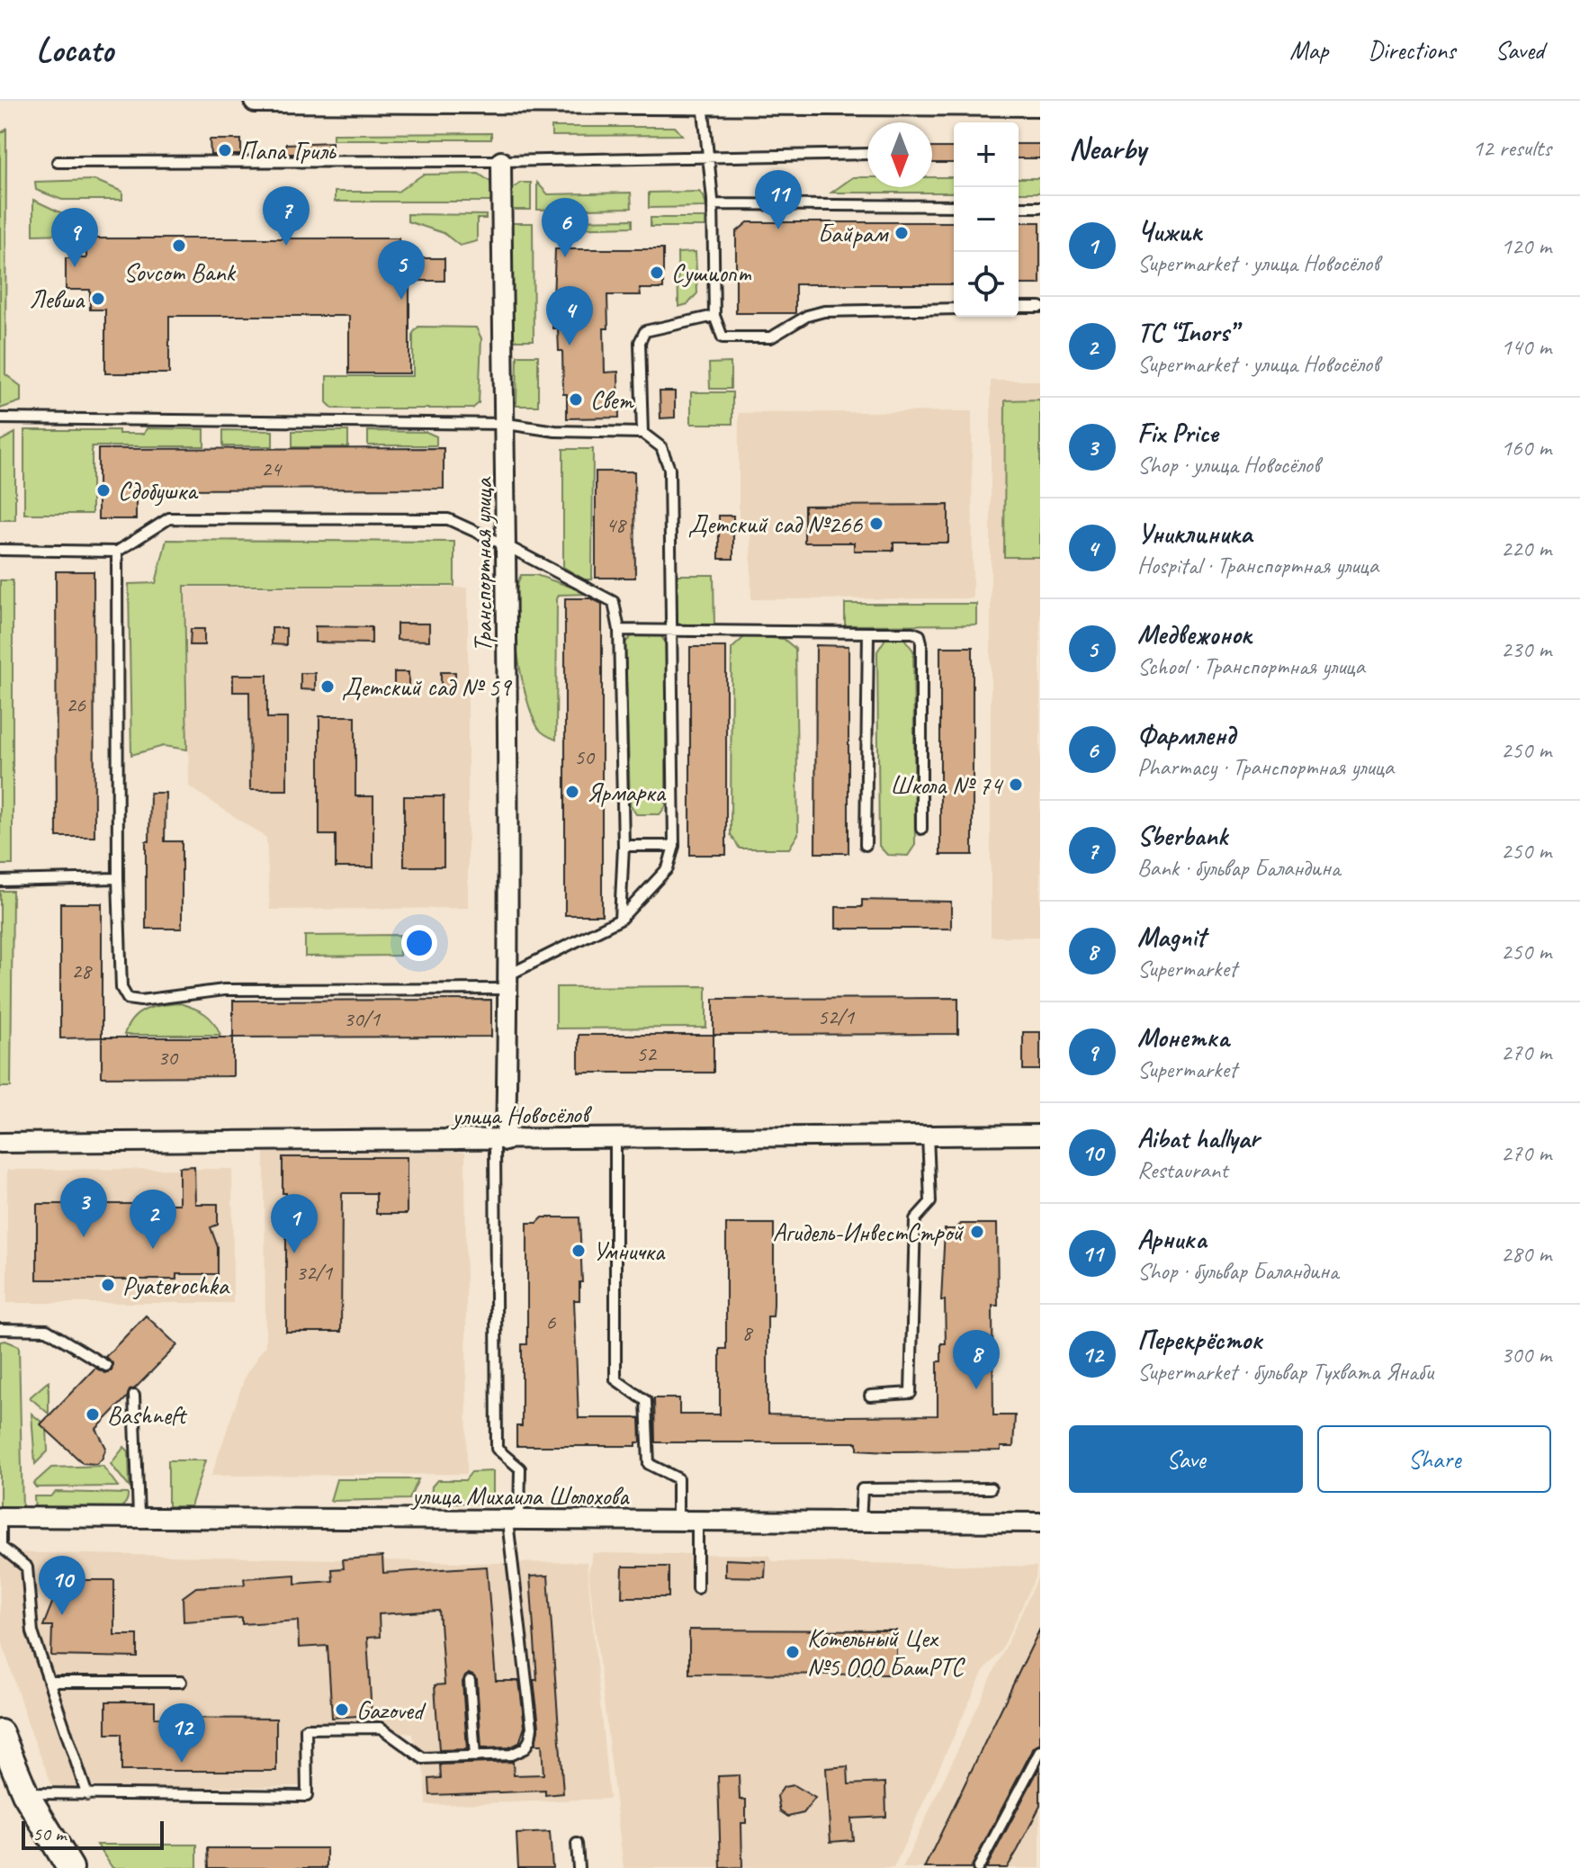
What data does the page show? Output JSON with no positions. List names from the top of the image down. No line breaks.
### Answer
{"streets":{"street":["Транспортная улица","улица Новосёлов","улица Михаила Шолохова"]},"crossings":[["Транспортная улица","улица Новосёлов"]],"places":["Папа Гриль","Байрам","Sovcom Bank","Сушиопт","Левша","Свет","Сдобушка","Детский сад №266","Детский сад № 59","Школа № 74","Ярмарка","Агидель-ИнвестСтрой","Умничка","Pyaterochka","Bashneft","Котельный Цех №5 ООО БашРТС","Gazoved"],"house_numbers":["24","48","26","50","28","52/1","30/1","52","30","32/1","6","8"],"scale_bar":"50 m","north":"bottom","page":{"header":"Locato","nav":["Map","Directions","Saved"],"heading":["Nearby","12 results"],"map_buttons":["+","−"],"pins":["11","7","6","9","5","4","3","2","1","8","10","12"],"list":[{"mark":"1","name":"Чижик","note":"Supermarket · улица Новосёлов","value":"120 m"},{"mark":"2","name":"TC “Inors”","note":"Supermarket · улица Новосёлов","value":"140 m"},{"mark":"3","name":"Fix Price","note":"Shop · улица Новосёлов","value":"160 m"},{"mark":"4","name":"Униклиника","note":"Hospital · Транспортная улица","value":"220 m"},{"mark":"5","name":"Медвежонок","note":"School · Транспортная улица","value":"230 m"},{"mark":"6","name":"Фармленд","note":"Pharmacy · Транспортная улица","value":"250 m"},{"mark":"7","name":"Sberbank","note":"Bank · бульвар Баландина","value":"250 m"},{"mark":"8","name":"Magnit","note":"Supermarket","value":"250 m"},{"mark":"9","name":"Монетка","note":"Supermarket","value":"270 m"},{"mark":"10","name":"Aibat hallyar","note":"Restaurant","value":"270 m"},{"mark":"11","name":"Арника","note":"Shop · бульвар Баландина","value":"280 m"},{"mark":"12","name":"Перекрёсток","note":"Supermarket · бульвар Тухвата Янаби","value":"300 m"}],"buttons":["Save","Share"],"scale":"50 m"}}
